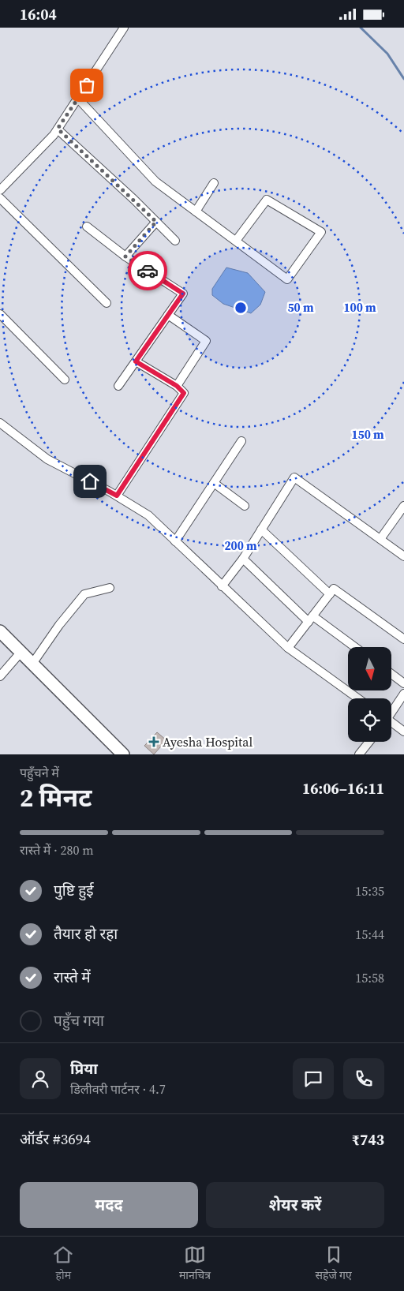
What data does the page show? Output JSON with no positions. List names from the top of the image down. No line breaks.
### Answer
{"places":{"health":["Ayesha Hospital"]},"north":"bottom","page":{"status":"16:04","heading":["2 मिनट","पहुँचने में","16:06–16:11"],"panel":["प्रिया","डिलीवरी पार्टनर · 4.7","ऑर्डर #3694","₹743"],"bar":"रास्ते में · 280 m","list":[["पुष्टि हुई","15:35"],["तैयार हो रहा","15:44"],["रास्ते में","15:58"],"पहुँच गया"],"buttons":["मदद","शेयर करें"],"tabs":["होम","मानचित्र","सहेजे गए"]},"rings":["50 m","100 m","150 m","200 m"]}
